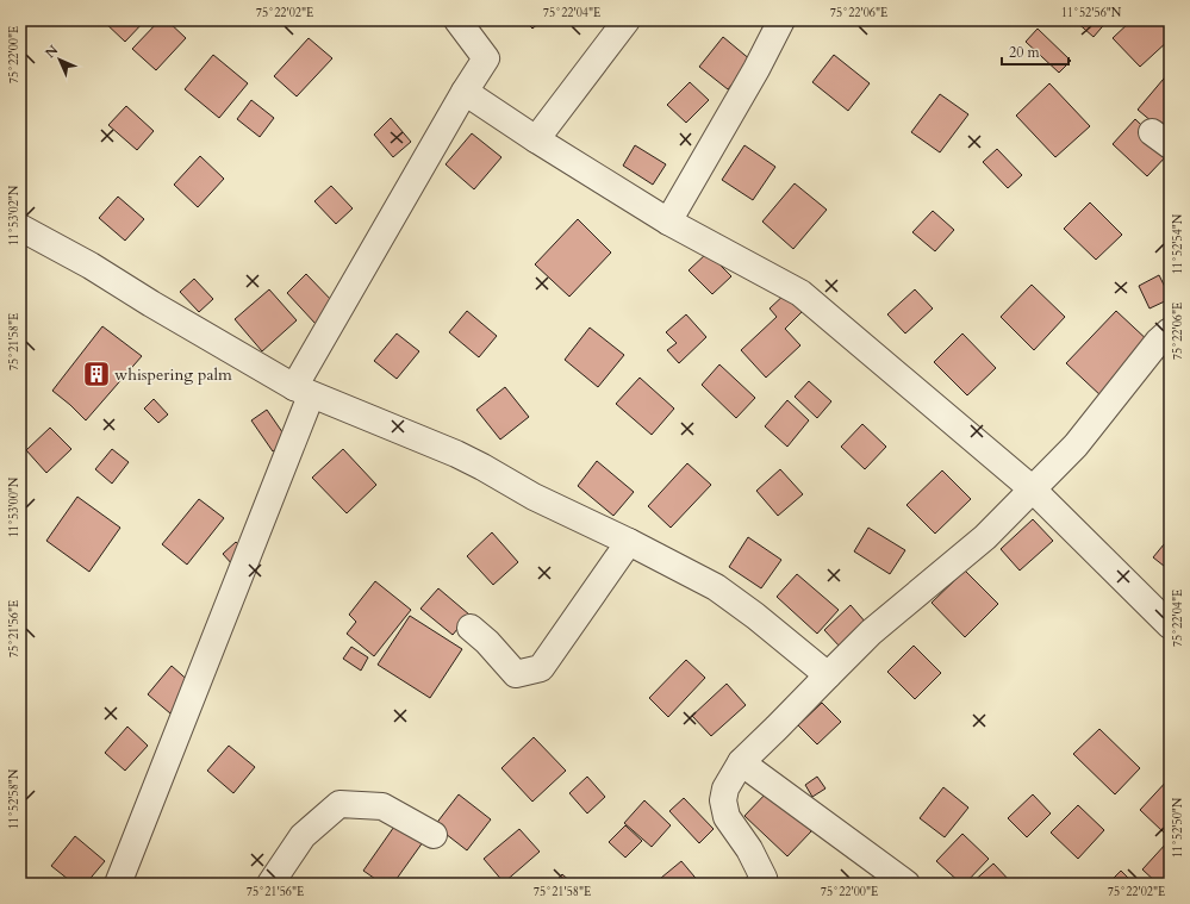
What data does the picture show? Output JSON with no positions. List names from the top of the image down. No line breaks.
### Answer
{"places":{"building":["whispering palm"]},"scale_bar":"20 m","north":"top left","coordinates":["75°22'02\"E","75°22'04\"E","75°22'06\"E","11°52'56\"N","75°22'00\"E","11°53'02\"N","11°52'54\"N","75°21'58\"E","11°53'00\"N","75°21'56\"E","11°52'58\"N","11°52'50\"N"]}
